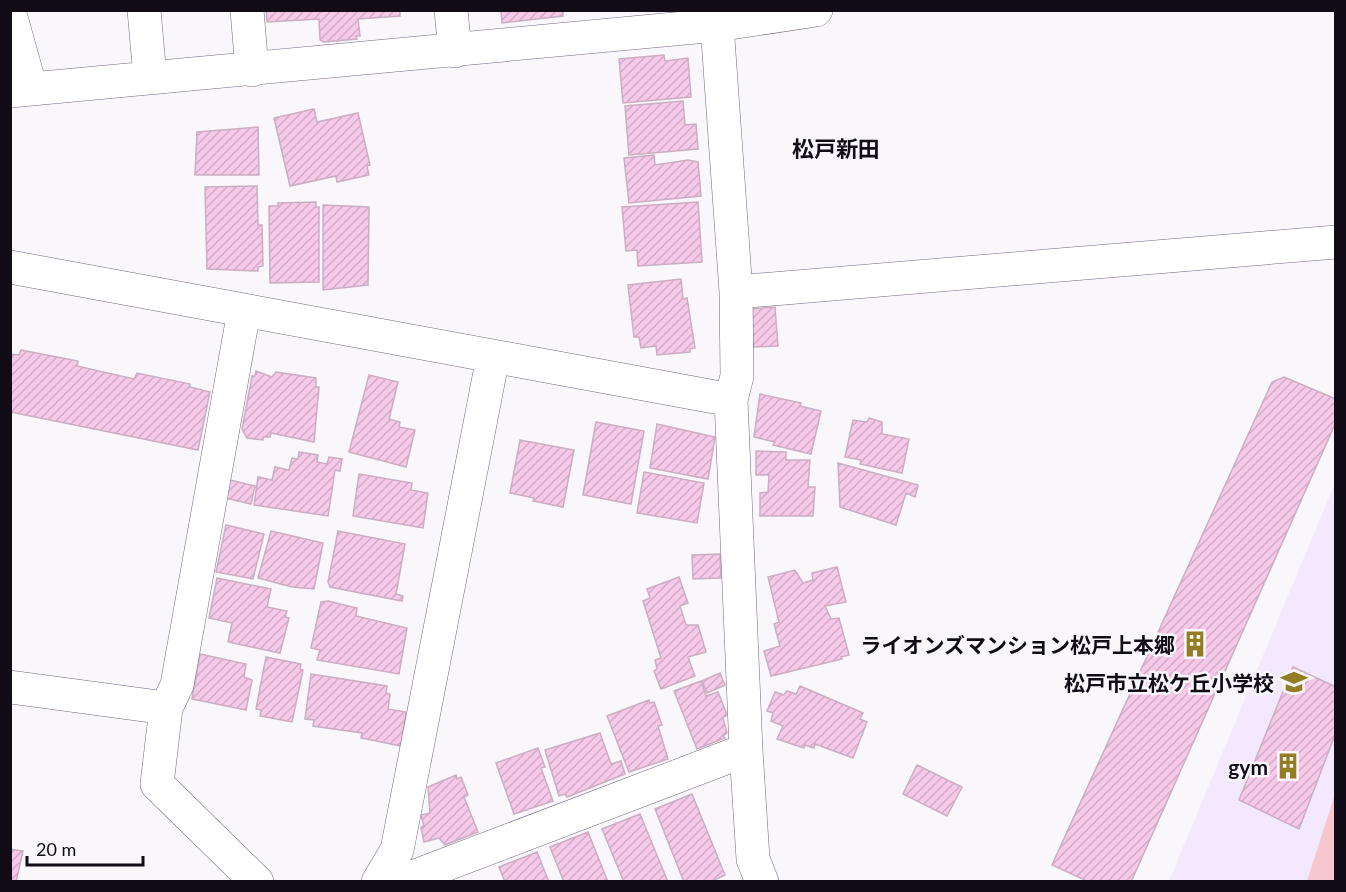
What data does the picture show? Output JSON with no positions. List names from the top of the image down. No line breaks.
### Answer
{"districts":["松戸新田"],"places":{"building":["ライオンズマンション松戸上本郷","gym"],"school or university":["松戸市立松ケ丘小学校"]},"scale_bar":"20 m"}
